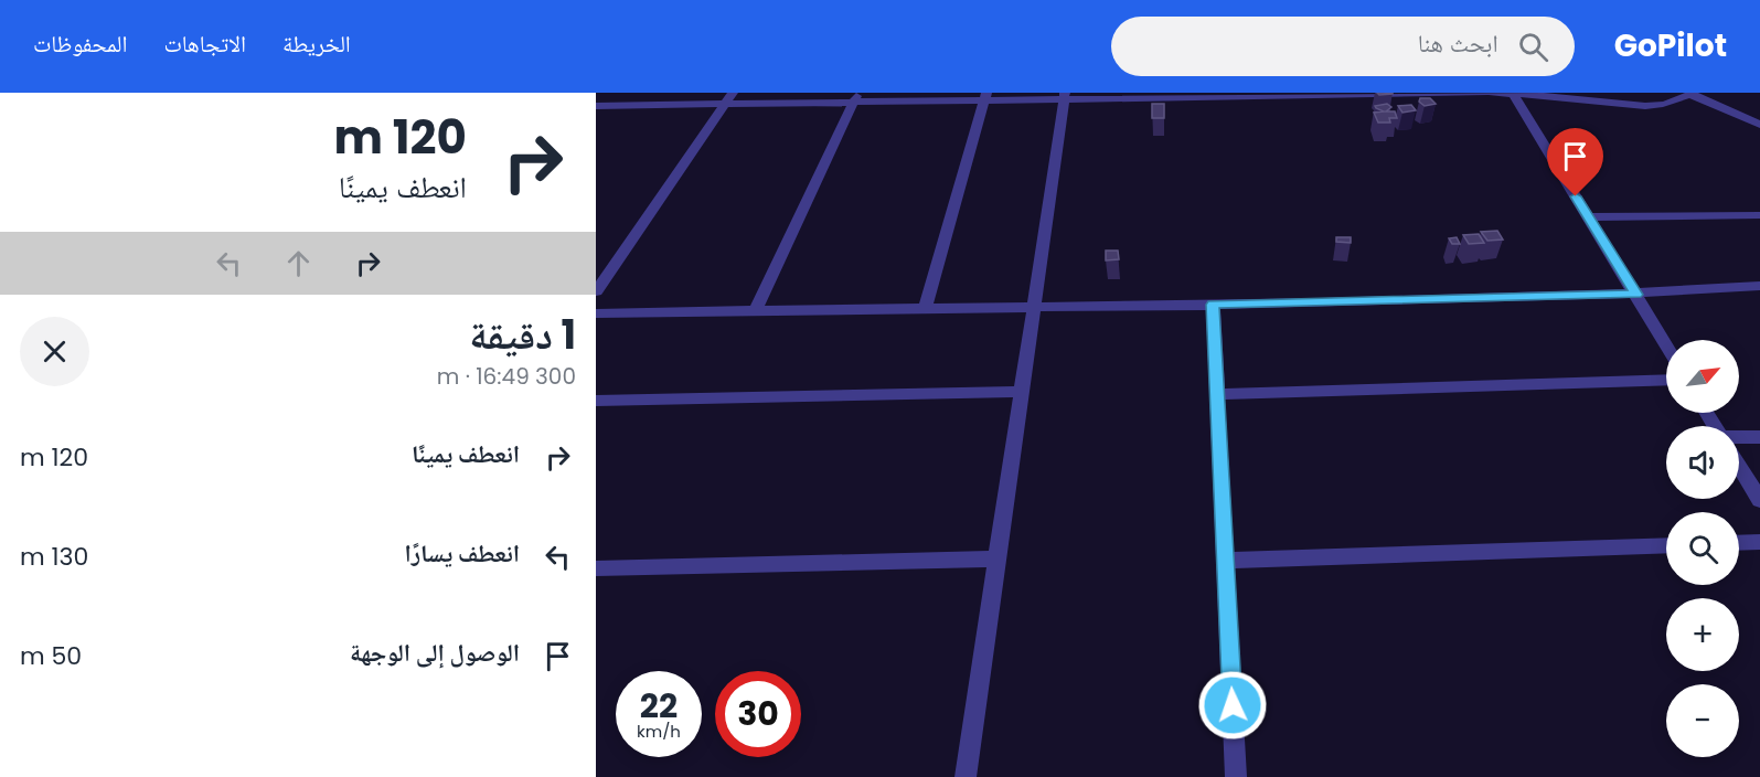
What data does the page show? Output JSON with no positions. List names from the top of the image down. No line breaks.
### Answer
{"north":"top right","page":{"header":"GoPilot","search":"ابحث هنا","nav":["الخريطة","الاتجاهات","المحفوظات"],"turn":["120 m","انعطف يمينًا"],"heading":["1 دقيقة","300 m · 16:49"],"map_buttons":["+","−"],"list":[{"name":"انعطف يمينًا","value":"120 m"},{"name":"انعطف يسارًا","value":"130 m"},{"name":"الوصول إلى الوجهة","value":"50 m"}],"speed":"22 km/h","limit":"30"}}
